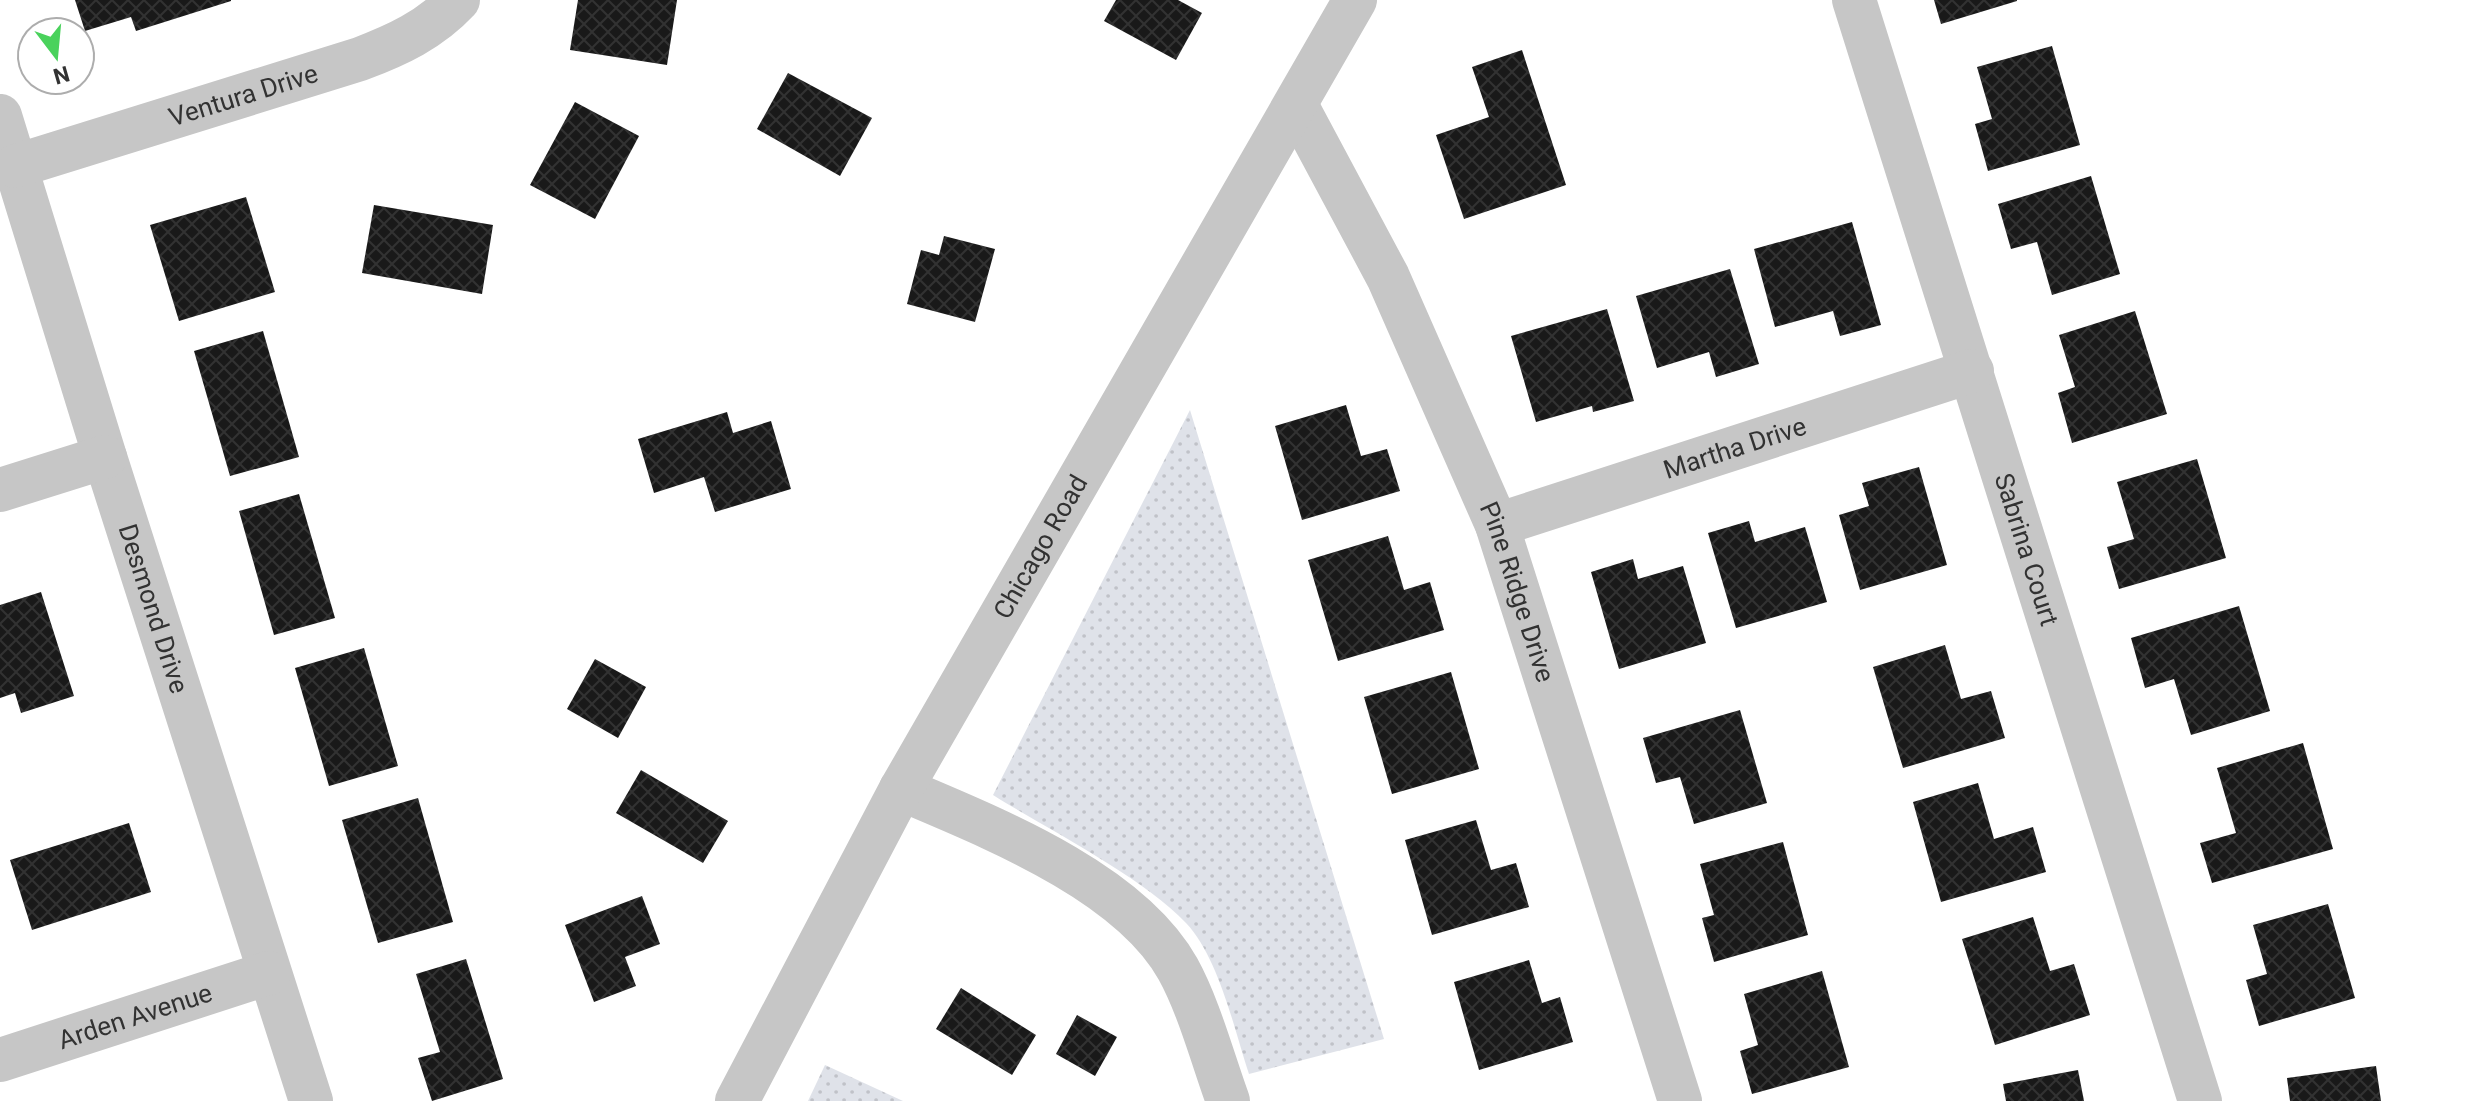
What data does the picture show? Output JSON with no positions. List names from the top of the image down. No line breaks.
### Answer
{"streets":{"street":["Ventura Drive","Martha Drive","Chicago Road","Sabrina Court","Pine Ridge Drive","Desmond Drive","Arden Avenue"]},"crossings":[["Ventura Drive","Desmond Drive"],["Martha Drive","Sabrina Court"],["Martha Drive","Pine Ridge Drive"],["Chicago Road","Pine Ridge Drive"],["Desmond Drive","Arden Avenue"]],"north":"bottom"}
